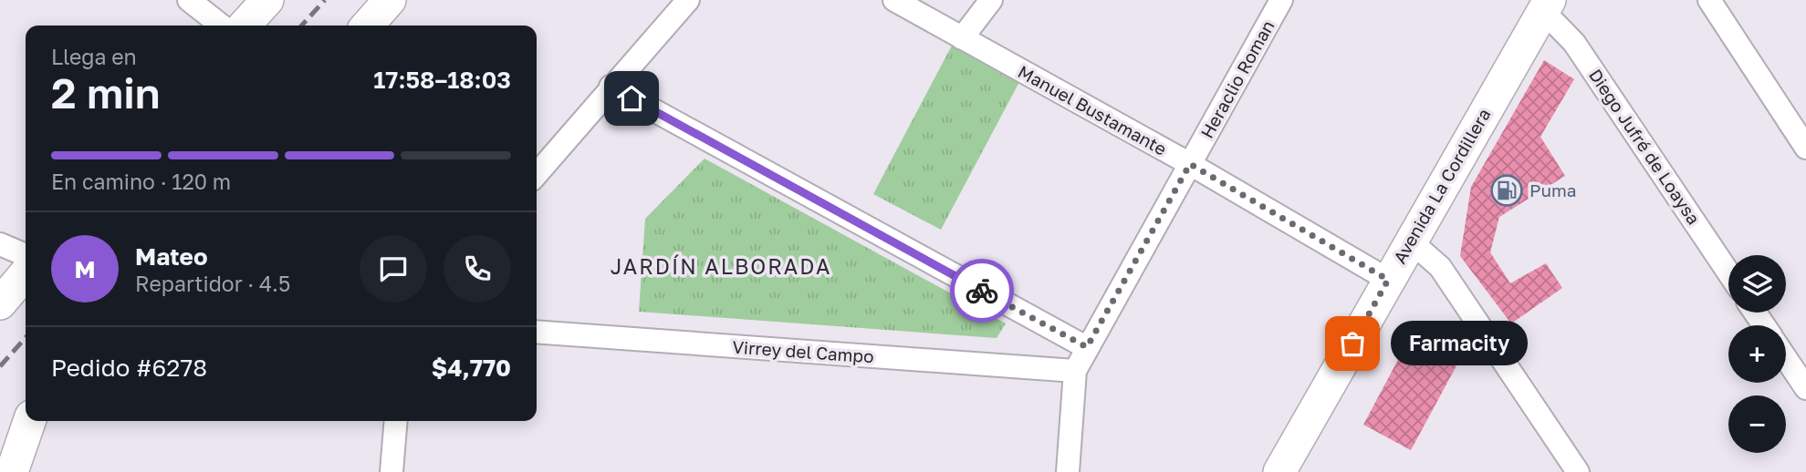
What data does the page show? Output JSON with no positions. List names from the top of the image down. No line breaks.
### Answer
{"streets":{"main road":["Avenida La Cordillera"],"street":["Heraclio Roman","Manuel Bustamante","Diego Jufré de Loaysa","Virrey del Campo"]},"crossings":[["Heraclio Roman","Manuel Bustamante"],["Heraclio Roman","Virrey del Campo"],["Manuel Bustamante","Avenida La Cordillera"],["Diego Jufré de Loaysa","Avenida La Cordillera"]],"districts":["JARDÍN ALBORADA"],"places":{"fuel station":["Puma"],"other":["Farmacity"]},"page":{"heading":["2 min","Llega en","17:58–18:03"],"panel":["Mateo","Repartidor · 4.5","Pedido #6278","$4,770"],"bar":"En camino · 120 m","round":"M","map_buttons":["+","−"],"bubble":"Farmacity"}}
